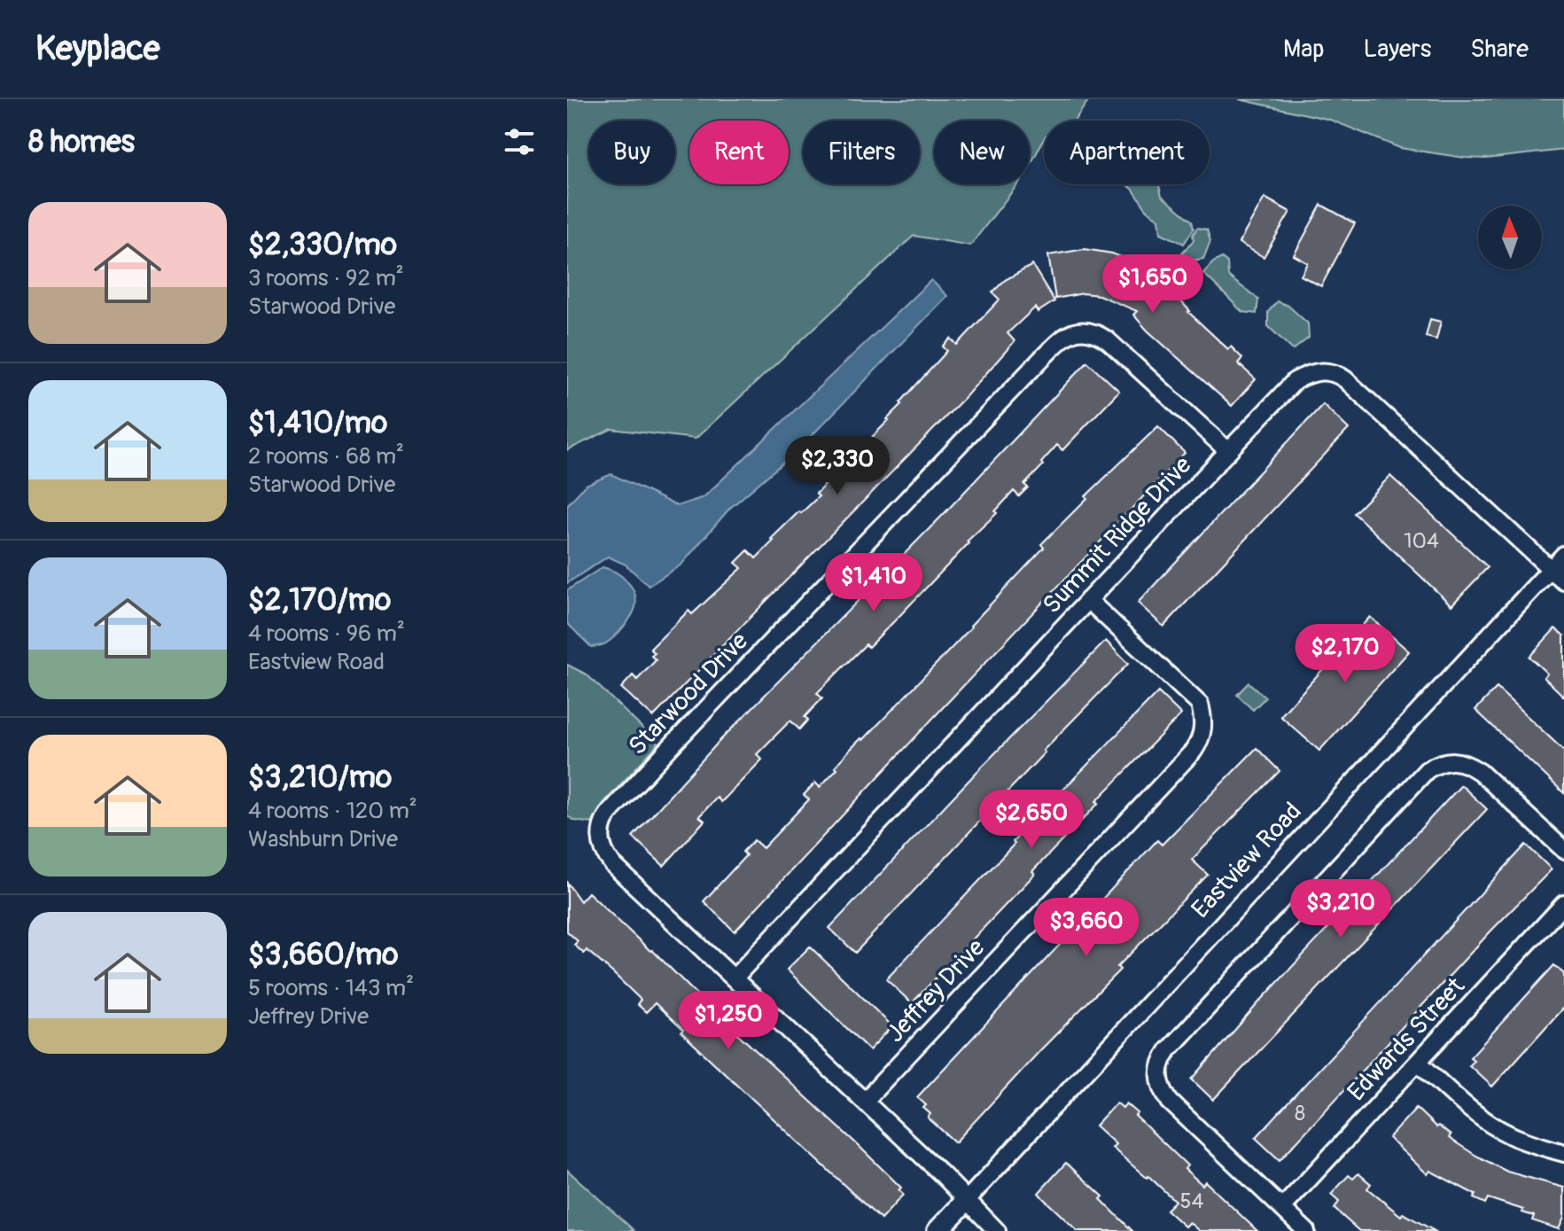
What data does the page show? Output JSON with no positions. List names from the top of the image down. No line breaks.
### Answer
{"streets":{"main road":["Eastview Road"],"street":["Summit Ridge Drive","Starwood Drive","Jeffrey Drive","Edwards Street"]},"crossings":[["Summit Ridge Drive","Starwood Drive"],["Summit Ridge Drive","Eastview Road"],["Summit Ridge Drive","Jeffrey Drive"],["Starwood Drive","Eastview Road"],["Starwood Drive","Jeffrey Drive"]],"house_numbers":["104","8","54"],"north":"top","page":{"header":"Keyplace","nav":["Map","Layers","Share"],"heading":"8 homes","chip":["Buy","Rent","Filters","New","Apartment"],"list":[{"name":"$2,330/mo","note":"3 rooms · 92 m² · Starwood Drive"},{"name":"$1,410/mo","note":"2 rooms · 68 m² · Starwood Drive"},{"name":"$2,170/mo","note":"4 rooms · 96 m² · Eastview Road"},{"name":"$3,210/mo","note":"4 rooms · 120 m² · Washburn Drive"},{"name":"$3,660/mo","note":"5 rooms · 143 m² · Jeffrey Drive"}],"price":["$1,650","$2,330","$1,410","$2,170","$2,650","$3,210","$3,660","$1,250"]}}
